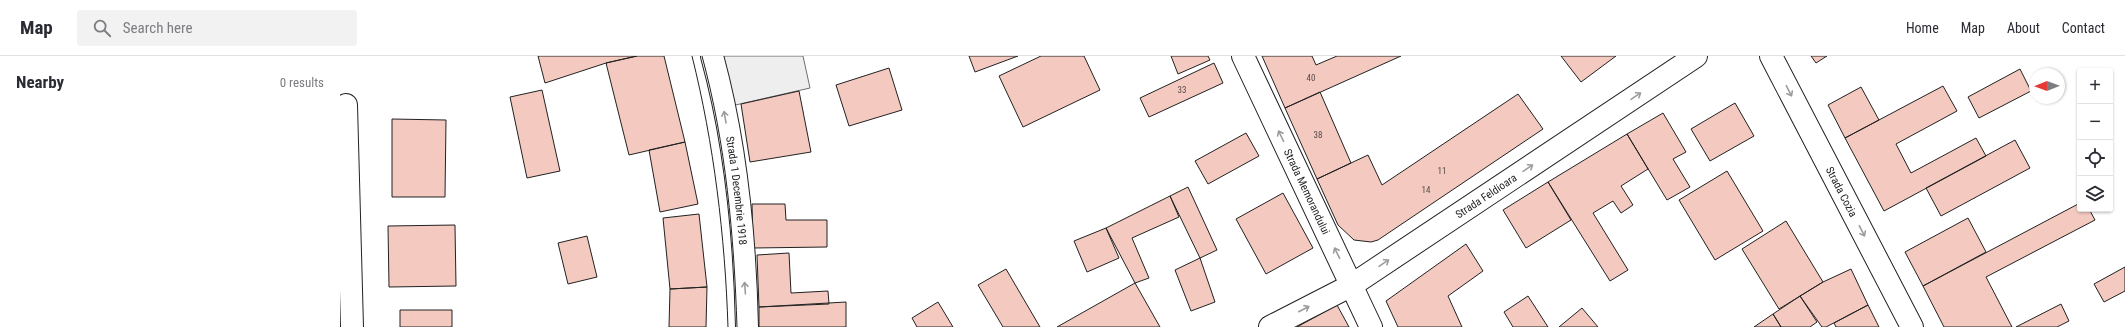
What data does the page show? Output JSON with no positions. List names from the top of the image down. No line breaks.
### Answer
{"streets":{"street":["Strada 1 Decembrie 1918","Strada Memorandului","Strada Cozia","Strada Feldioara"]},"crossings":[["Strada Memorandului","Strada Feldioara"]],"one_way":["Strada 1 Decembrie 1918","Strada Memorandului","Strada Cozia","Strada Feldioara"],"house_numbers":["40","33","38","11","14"],"north":"left","page":{"header":"Map","search":"Search here","nav":["Home","Map","About","Contact"],"heading":["Nearby","0 results"],"map_buttons":["+","−"]}}
